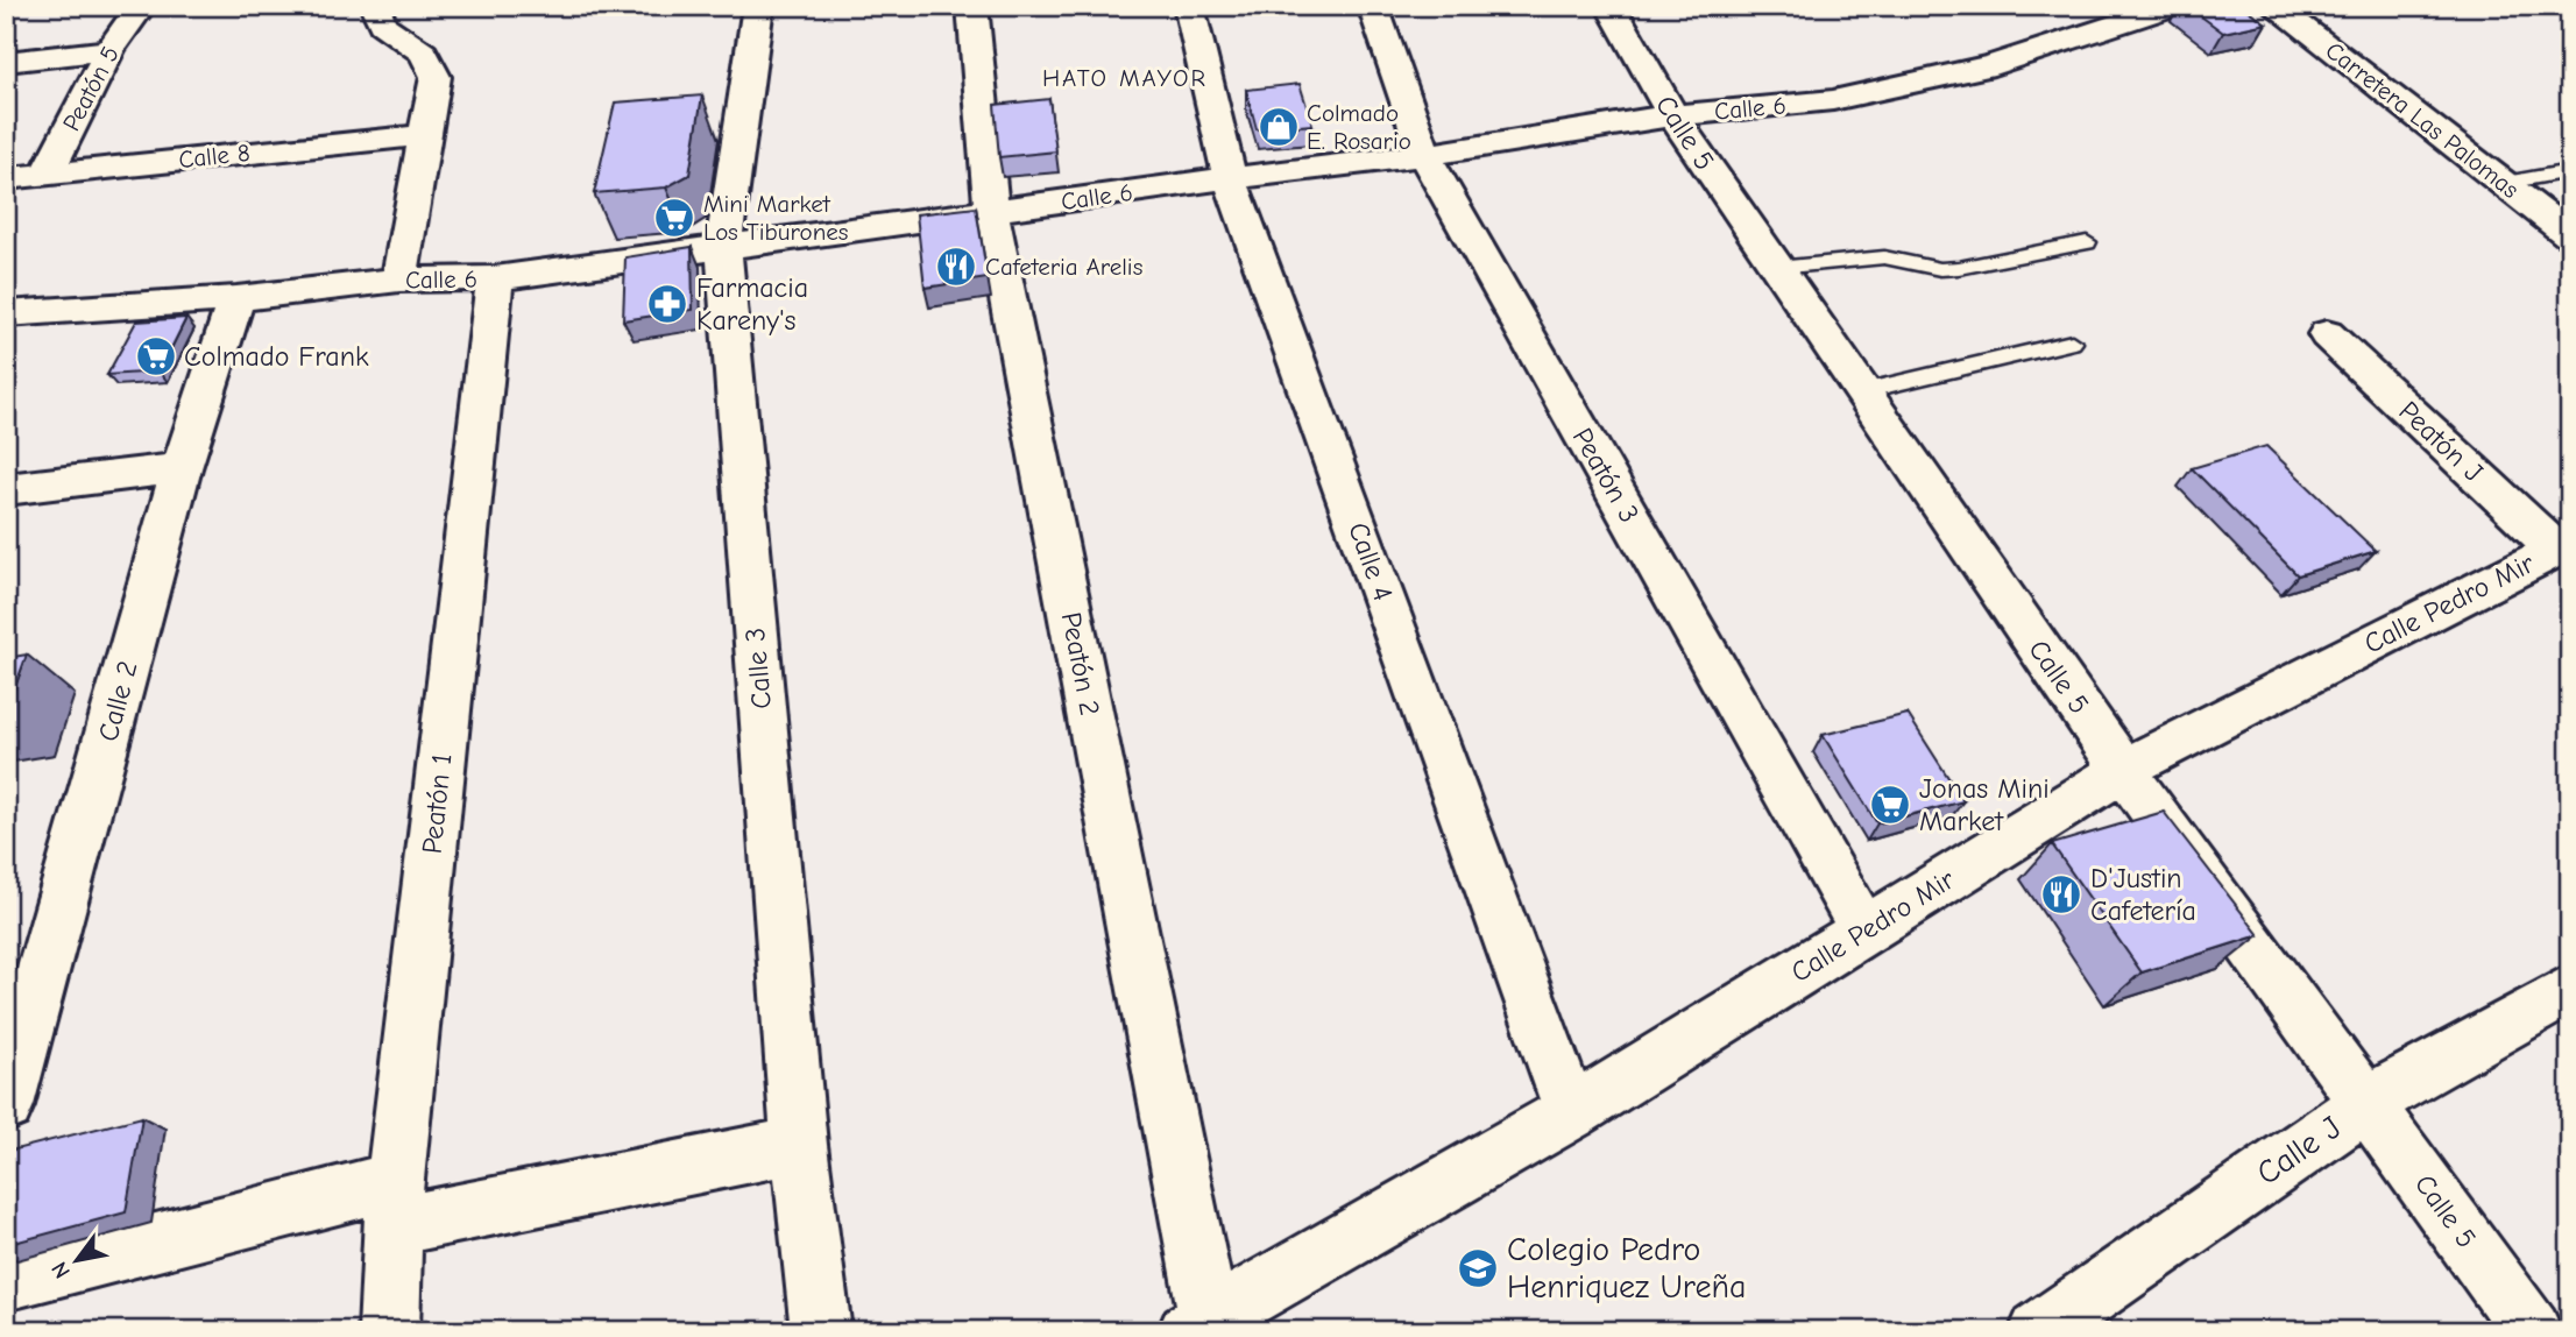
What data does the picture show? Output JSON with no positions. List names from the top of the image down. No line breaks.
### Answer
{"streets":{"street":["Peatón 5","Calle 6","Carretera Las Palomas","Calle 5","Calle 8","Peatón J","Peatón 3","Calle 4","Calle Pedro Mir","Peatón 2","Calle 3","Calle 2","Peatón 1","Calle J"]},"crossings":[["Peatón 5","Calle 8"],["Calle 6","Calle 5"],["Calle 6","Peatón 3"],["Calle 6","Calle 4"],["Calle 6","Peatón 2"],["Calle 6","Calle 3"],["Calle 6","Calle 2"],["Calle 6","Peatón 1"],["Calle 5","Calle Pedro Mir"],["Calle 5","Calle J"],["Peatón J","Calle Pedro Mir"],["Peatón 3","Calle Pedro Mir"],["Calle 4","Calle Pedro Mir"],["Calle Pedro Mir","Peatón 2"]],"districts":["HATO MAYOR"],"places":{"shop":["Colmado E. Rosario"],"supermarket":["Mini Market Los Tiburones","Colmado Frank","Jonas Mini Market"],"restaurant":["Cafeteria Arelis","D'Justin Cafetería"],"pharmacy":["Farmacia Kareny's"],"school or university":["Colegio Pedro Henriquez Ureña"]},"north":"bottom left"}
